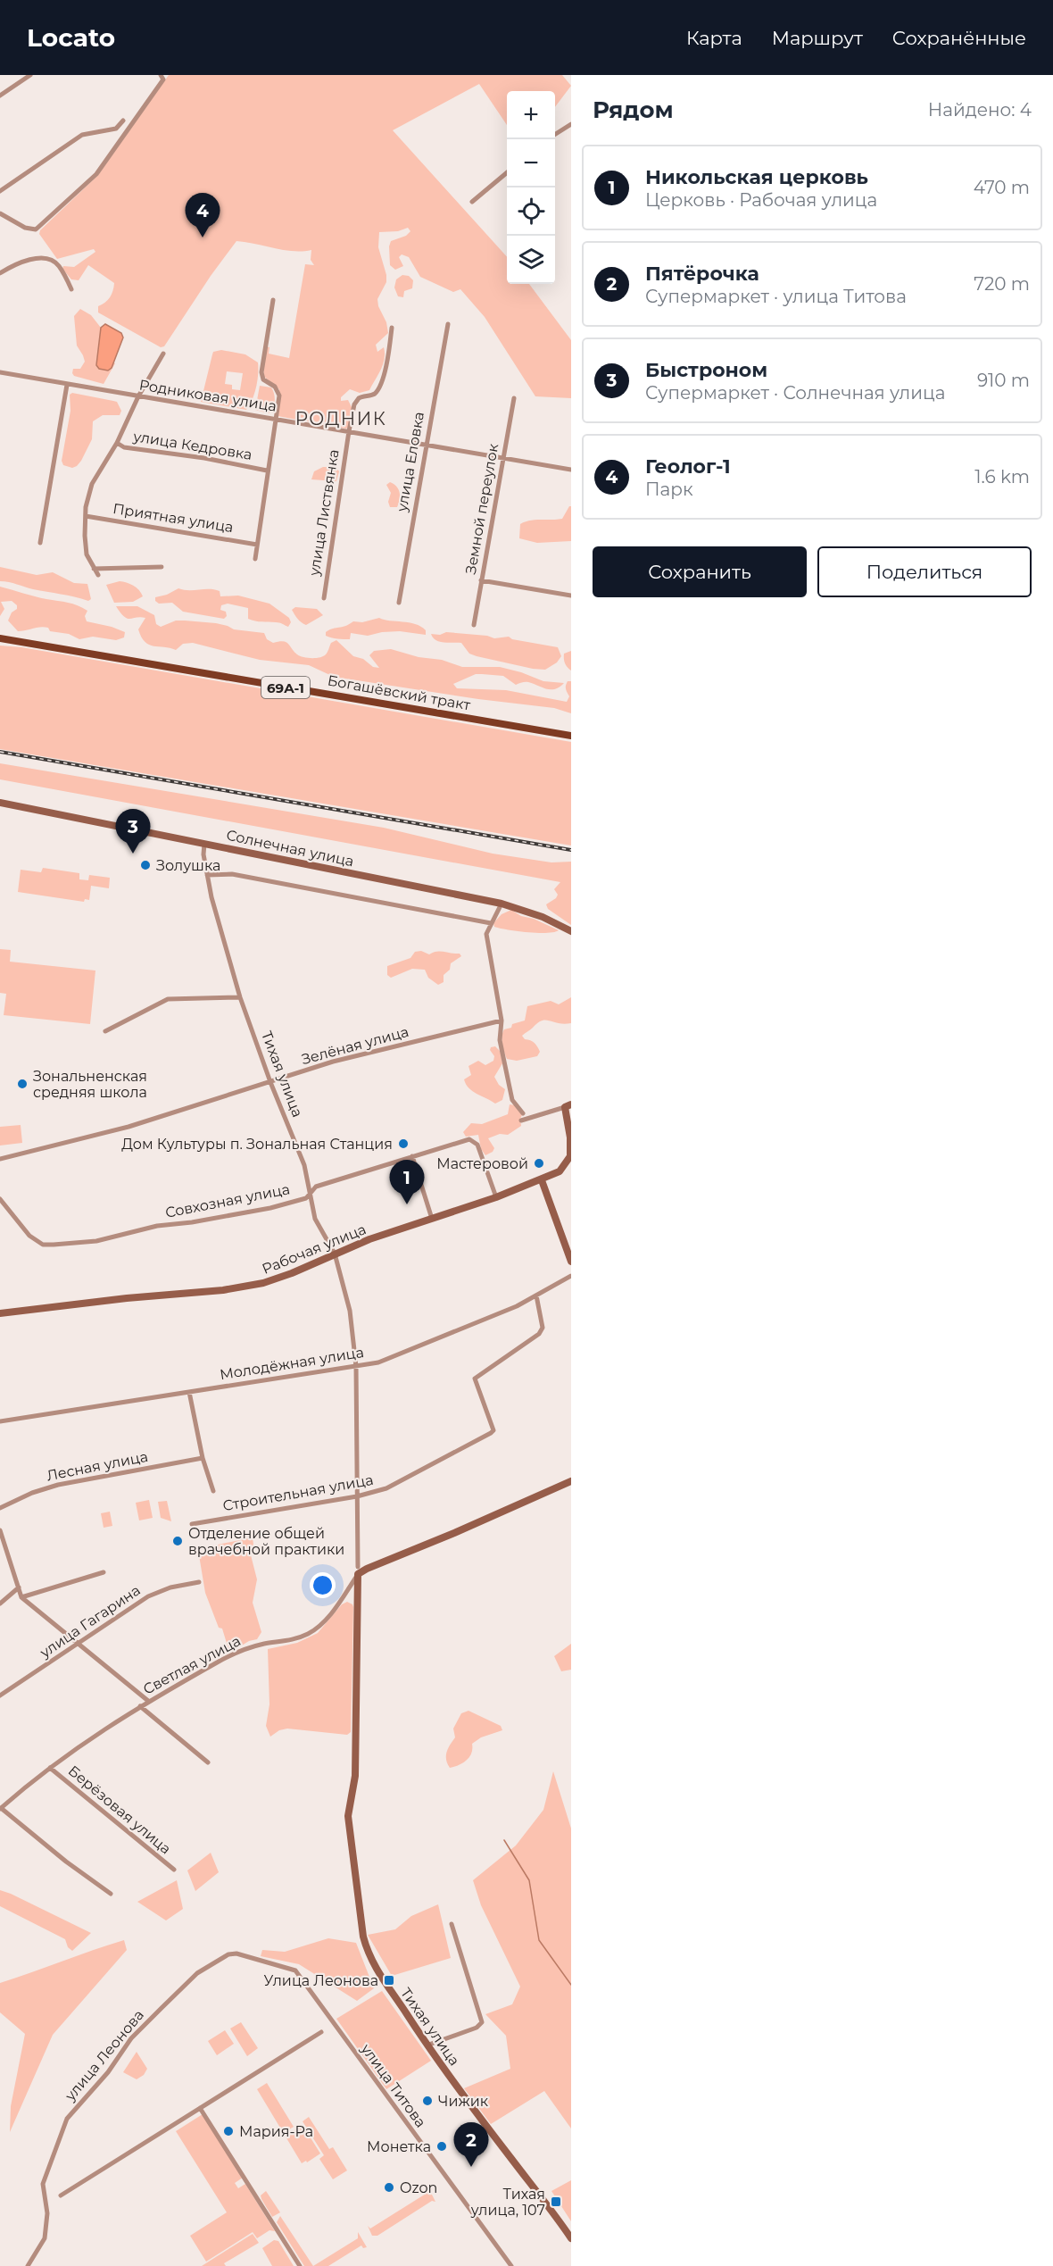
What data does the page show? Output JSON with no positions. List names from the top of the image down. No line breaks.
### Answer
{"streets":{"main road":["69А-1","Богашёвский тракт"],"street":["Родниковая улица","улица Кедровка","улица Еловка","Земной переулок","улица Листвянка","Приятная улица","Солнечная улица","Зелёная улица","Тихая улица","Совхозная улица","Рабочая улица","Молодёжная улица","Лесная улица","Строительная улица","улица Гагарина","Светлая улица","Берёзовая улица","улица Леонова","улица Титова"]},"crossings":[["Родниковая улица","улица Еловка"],["Родниковая улица","Земной переулок"],["Родниковая улица","улица Листвянка"],["Солнечная улица","Тихая улица"],["Зелёная улица","Тихая улица"],["Тихая улица","Совхозная улица"],["Тихая улица","Рабочая улица"],["Тихая улица","Молодёжная улица"],["Тихая улица","Строительная улица"],["Тихая улица","Светлая улица"],["Совхозная улица","Рабочая улица"],["Молодёжная улица","Строительная улица"],["Светлая улица","Берёзовая улица"],["улица Леонова","улица Титова"]],"districts":["РОДНИК"],"places":{"other":["Золушка","Зональненская средняя школа","Дом Культуры п. Зональная Станция","Мастеровой","Отделение общей врачебной практики","Чижик","Мария-Ра","Монетка","Ozon"],"transit":["Улица Леонова","Тихая улица, 107"]},"page":{"header":"Locato","nav":["Карта","Маршрут","Сохранённые"],"heading":["Рядом","Найдено: 4"],"map_buttons":["+","−"],"list":[{"mark":"1","name":"Никольская церковь","note":"Церковь · Рабочая улица","value":"470 m"},{"mark":"2","name":"Пятёрочка","note":"Супермаркет · улица Титова","value":"720 m"},{"mark":"3","name":"Быстроном","note":"Супермаркет · Солнечная улица","value":"910 m"},{"mark":"4","name":"Геолог-1","note":"Парк","value":"1.6 km"}],"pins":["4","3","1","2"],"buttons":["Сохранить","Поделиться"]}}
